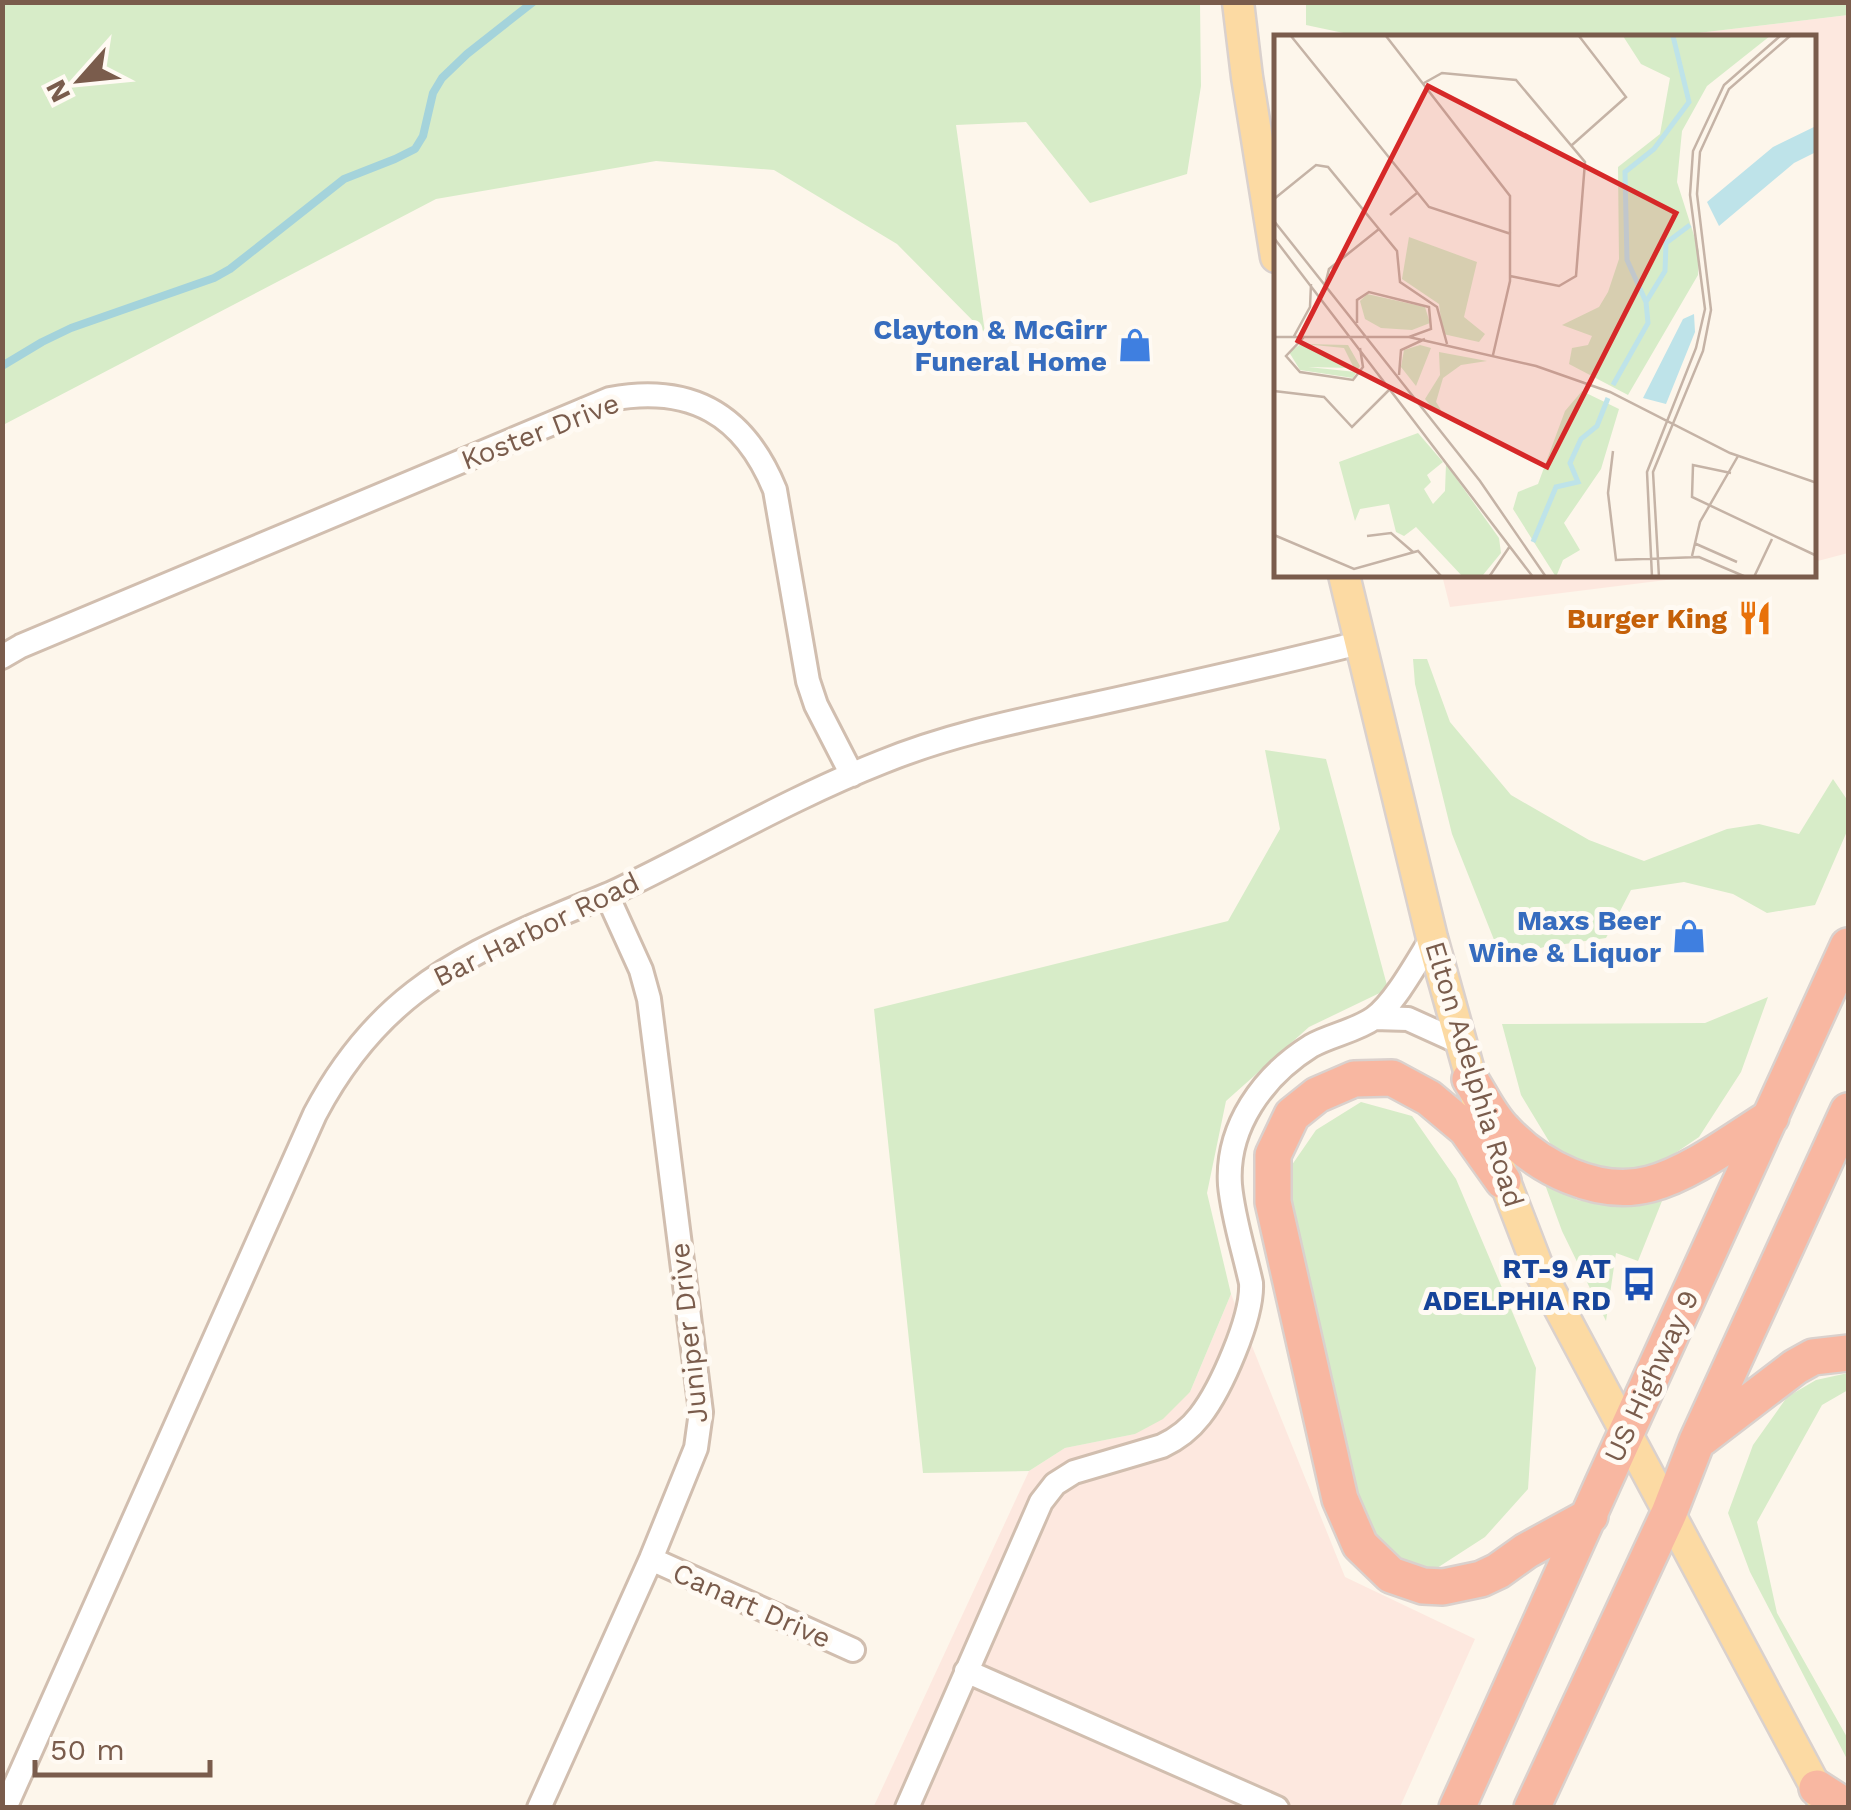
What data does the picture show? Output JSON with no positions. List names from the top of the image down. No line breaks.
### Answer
{"streets":{"highway":["US Highway 9"],"main road":["Elton Adelphia Road"],"street":["Koster Drive","Bar Harbor Road","Juniper Drive","Canart Drive"]},"crossings":[["Koster Drive","Bar Harbor Road"],["Bar Harbor Road","Elton Adelphia Road"],["Bar Harbor Road","Juniper Drive"],["Elton Adelphia Road","US Highway 9"],["Juniper Drive","Canart Drive"]],"places":{"shop":["Clayton & McGirr Funeral Home","Maxs Beer Wine & Liquor"],"restaurant":["Burger King"],"bus stop":["RT-9 AT ADELPHIA RD"]},"scale_bar":"50 m","north":"bottom left"}
